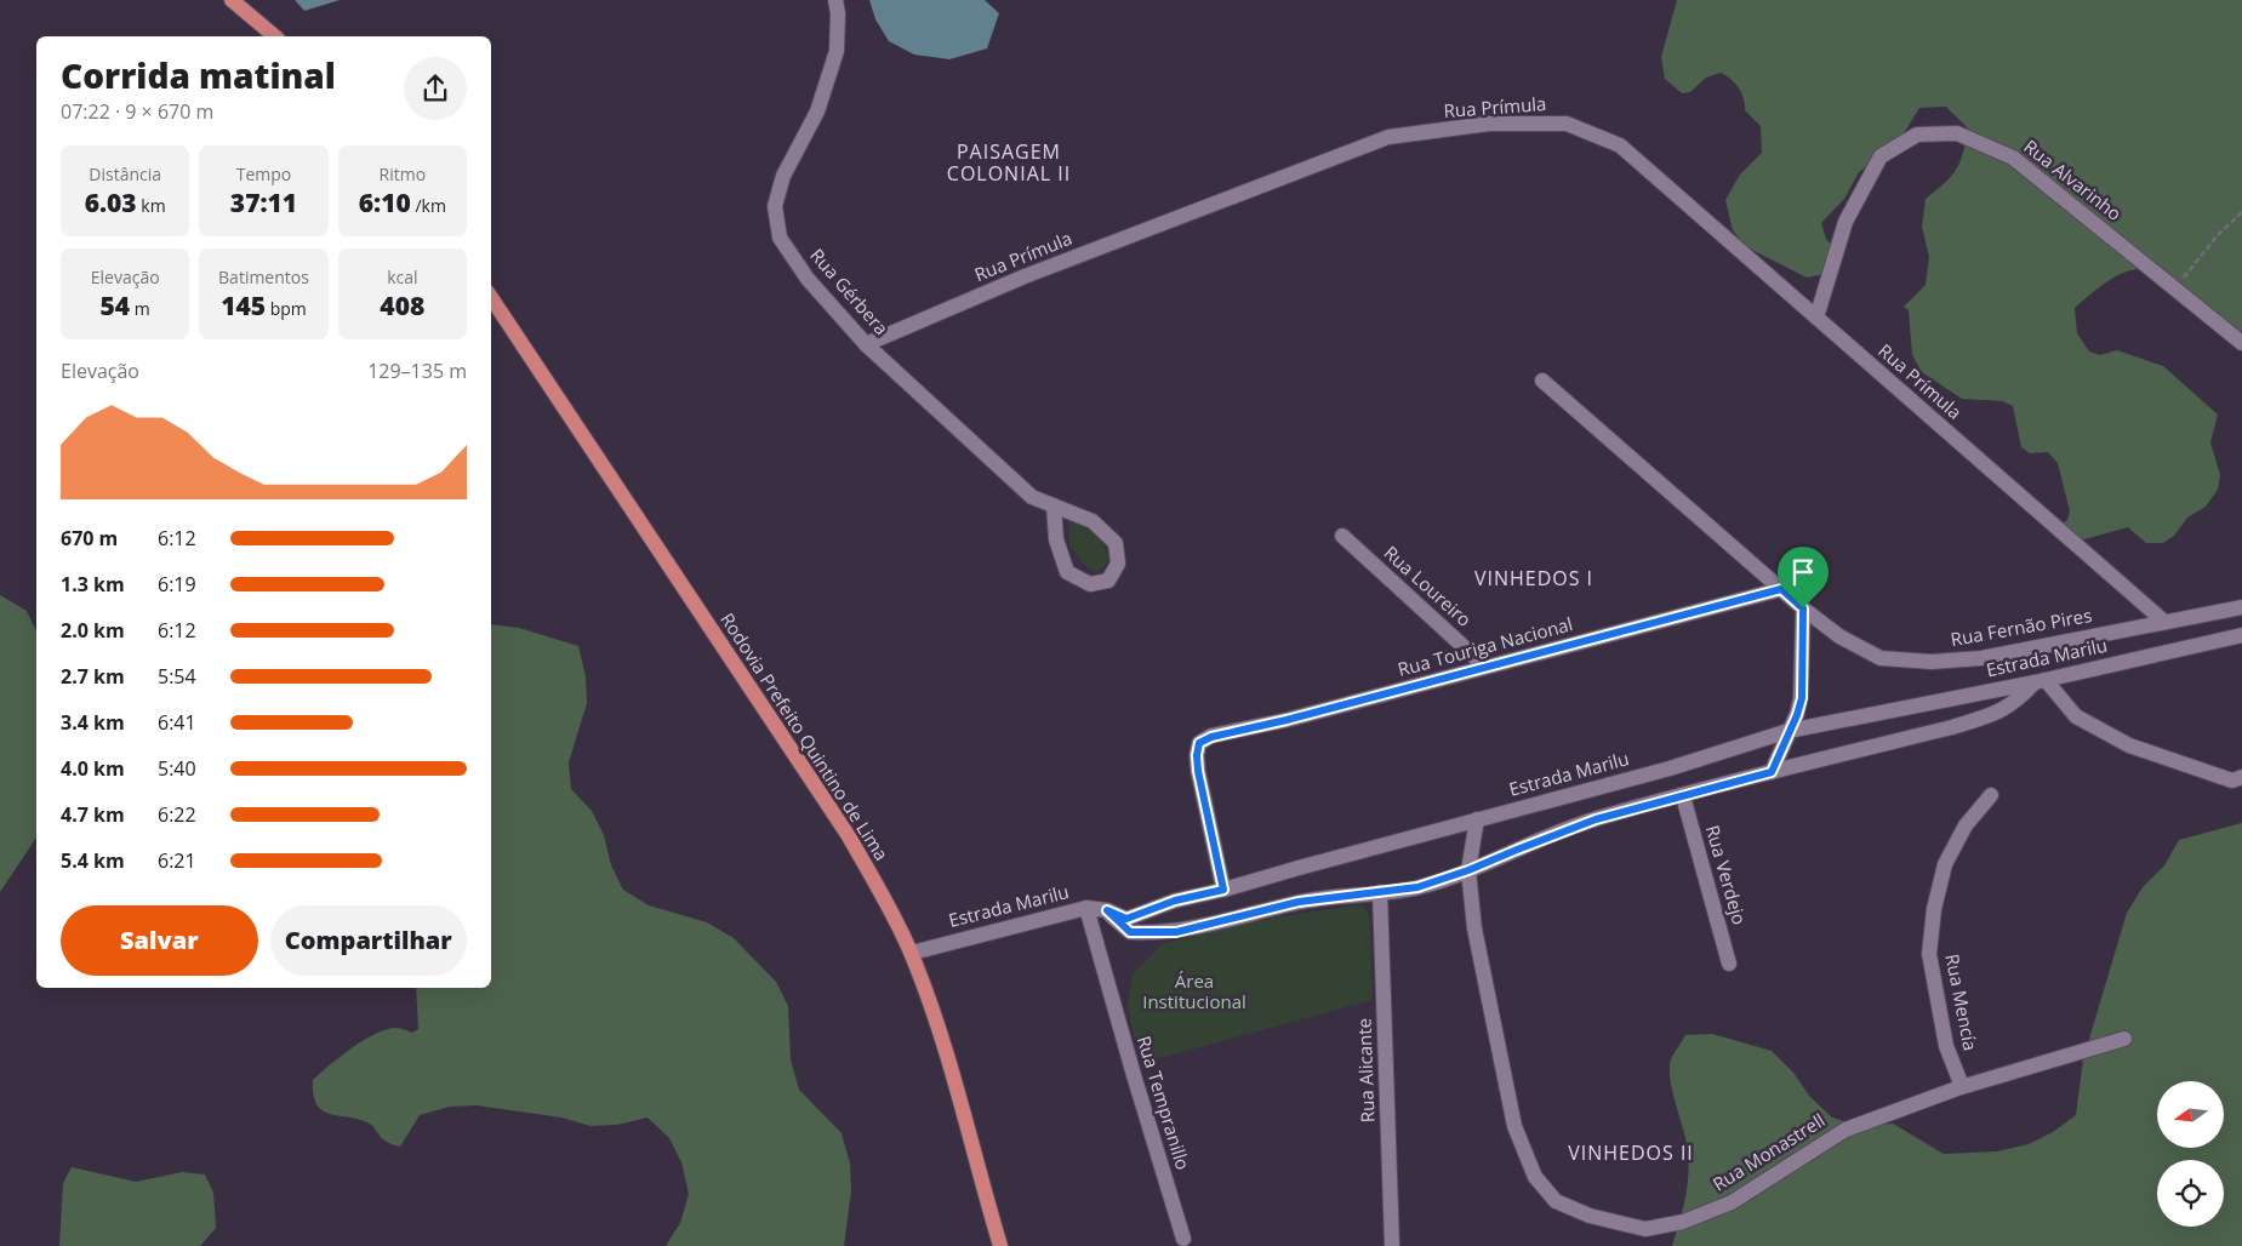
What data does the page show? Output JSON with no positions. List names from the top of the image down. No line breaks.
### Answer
{"streets":{"main road":["Rodovia Prefeito Quintino de Lima"],"street":["Rua Prímula","Rua Alvarinho","Rua Gérbera","Rua Loureiro","Rua Fernão Pires","Rua Touriga Nacional","Estrada Marilu","Rua Verdejo","Rua Mencía","Rua Alicante","Rua Tempranillo","Rua Monastrell"]},"crossings":[["Rua Prímula","Rua Alvarinho"],["Rua Prímula","Rua Gérbera"],["Rua Prímula","Rua Fernão Pires"],["Rua Loureiro","Rua Touriga Nacional"],["Rua Fernão Pires","Rua Touriga Nacional"],["Rua Touriga Nacional","Estrada Marilu"],["Estrada Marilu","Rodovia Prefeito Quintino de Lima"],["Estrada Marilu","Rua Tempranillo"],["Estrada Marilu","Rua Monastrell"],["Rua Mencía","Rua Monastrell"]],"districts":["PAISAGEM COLONIAL II","VINHEDOS I","VINHEDOS II"],"parks":["Área Institucional"],"north":"left","page":{"heading":["Corrida matinal","07:22 · 9 × 670 m"],"stats":[["Distância","6.03 km"],["Tempo","37:11"],["Ritmo","6:10 /km"],["Elevação","54 m"],["Batimentos","145 bpm"],["kcal","408"]],"chart":["Elevação","129–135 m"],"list":[{"name":"670 m","note":"6:12"},{"name":"1.3 km","note":"6:19"},{"name":"2.0 km","note":"6:12"},{"name":"2.7 km","note":"5:54"},{"name":"3.4 km","note":"6:41"},{"name":"4.0 km","note":"5:40"},{"name":"4.7 km","note":"6:22"},{"name":"5.4 km","note":"6:21"}],"buttons":["Salvar","Compartilhar"]}}
